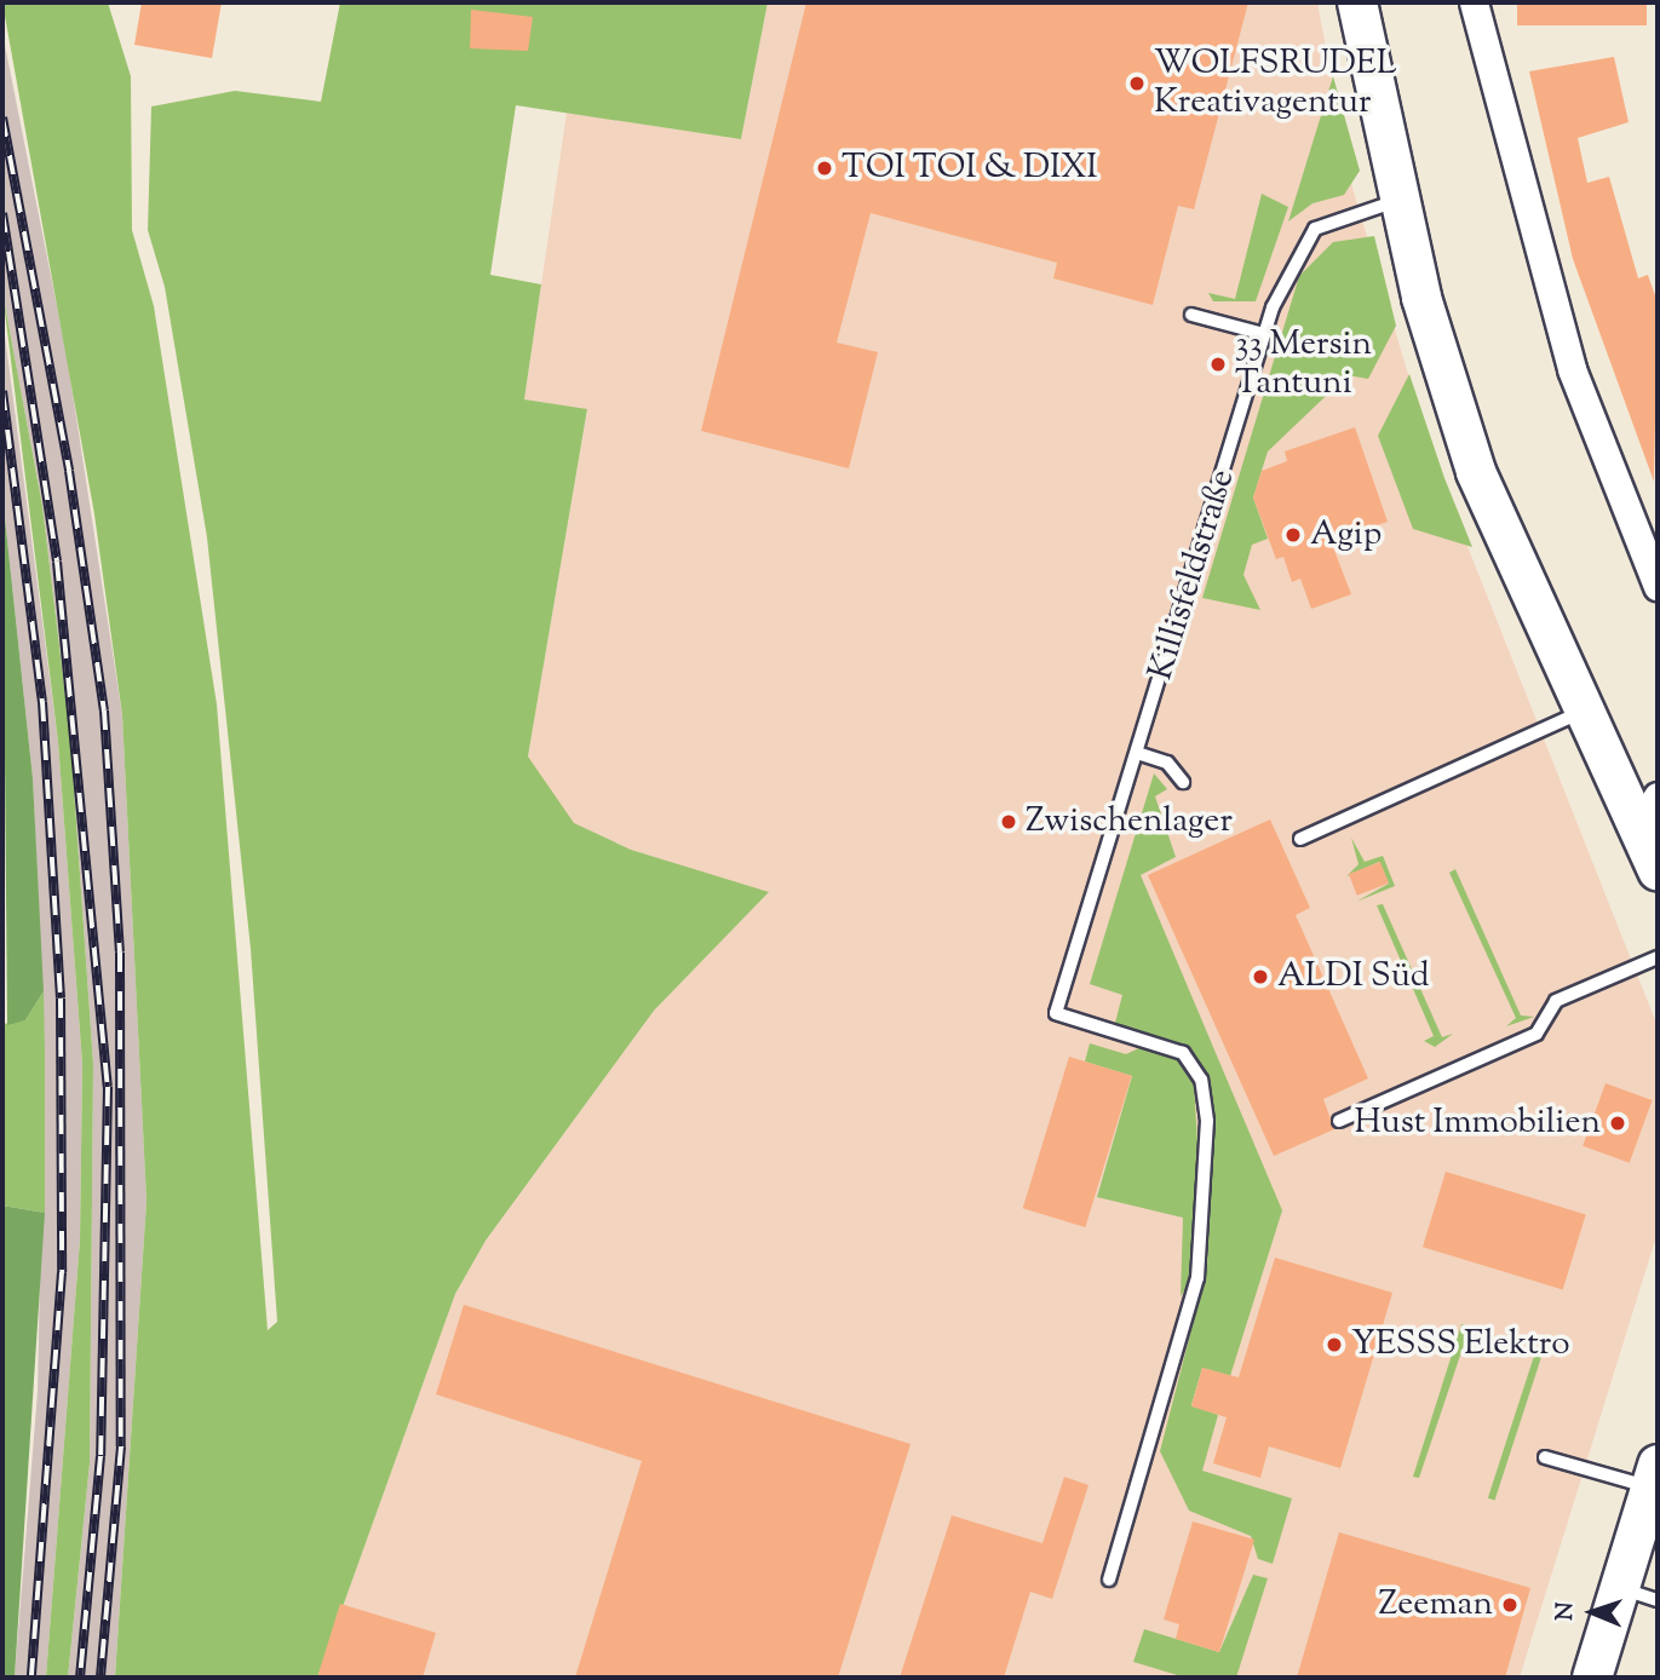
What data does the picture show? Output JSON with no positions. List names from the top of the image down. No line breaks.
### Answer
{"streets":{"lane":["Killisfeldstraße"]},"places":["WOLFSRUDEL Kreativagentur","TOI TOI & DIXI","33 Mersin Tantuni","Agip","Zwischenlager","ALDI Süd","Hust Immobilien","YESSS Elektro","Zeeman"],"north":"left"}
